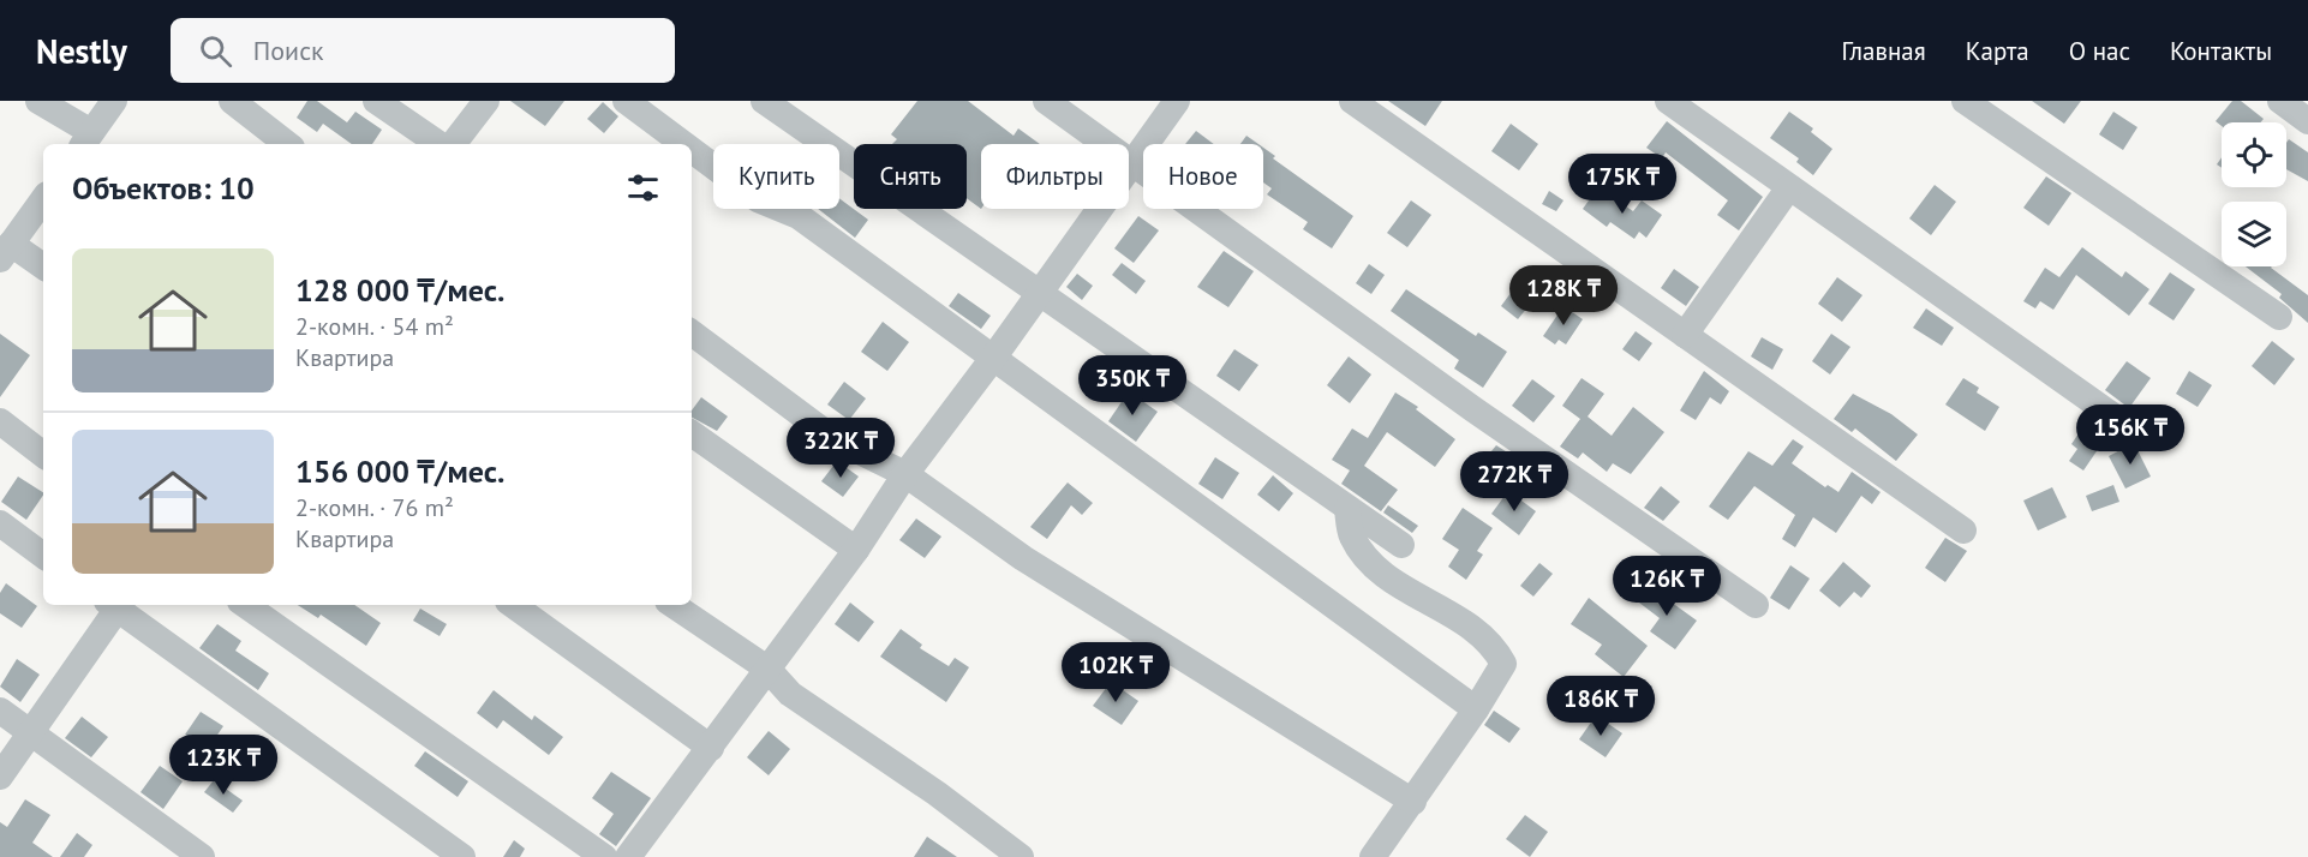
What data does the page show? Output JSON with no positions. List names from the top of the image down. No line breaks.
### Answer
{"page":{"header":"Nestly","search":"Поиск","nav":["Главная","Карта","О нас","Контакты"],"chip":["Купить","Снять","Фильтры","Новое"],"heading":"Объектов: 10","price":["175K ₸","128K ₸","350K ₸","156K ₸","322K ₸","272K ₸","126K ₸","102K ₸","186K ₸","123K ₸"],"list":[{"name":"128 000 ₸/мес.","note":"2-комн. · 54 m² · Квартира"},{"name":"156 000 ₸/мес.","note":"2-комн. · 76 m² · Квартира"}]}}
